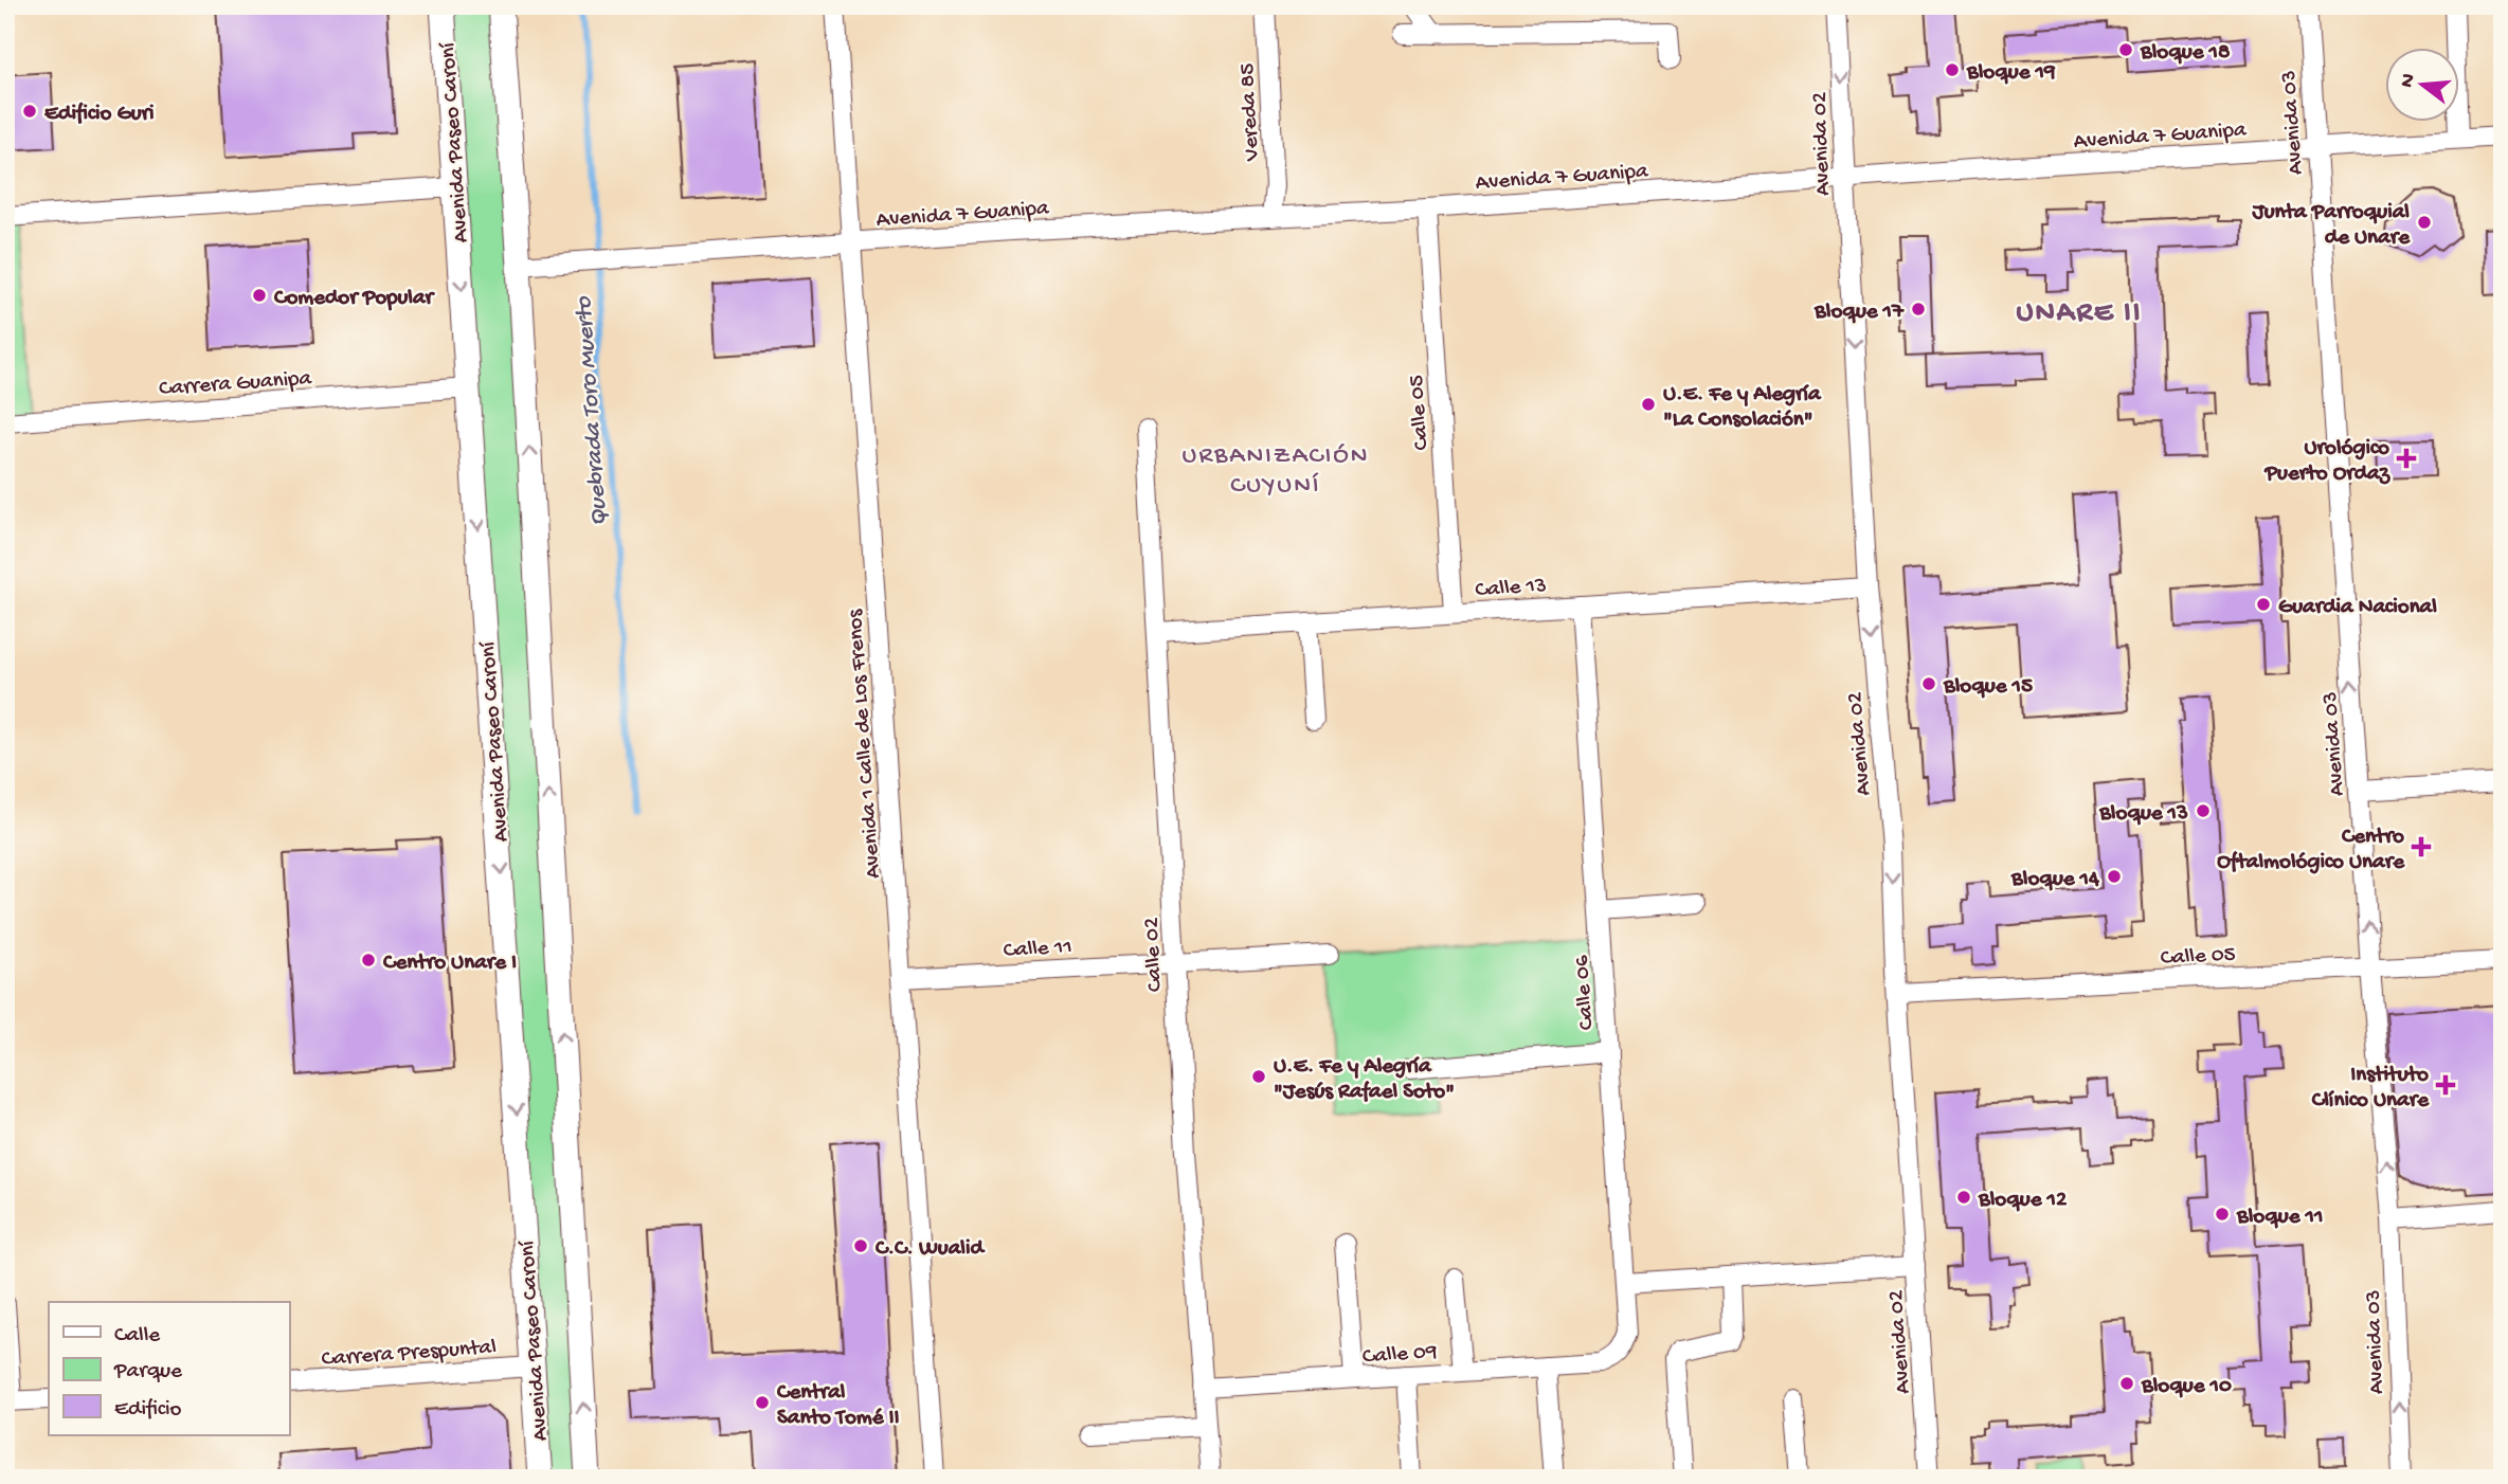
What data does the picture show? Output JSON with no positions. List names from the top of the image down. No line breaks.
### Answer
{"streets":{"street":["Vereda 85","Avenida 03","Avenida 7 Guanipa","Avenida Paseo Caroní","Avenida 02","Carrera Guanipa","Calle 05","Calle 13","Avenida 1 Calle de Los Frenos","Calle 11","Calle 02","Calle 06","Carrera Prespuntal","Calle 09"]},"crossings":[["Vereda 85","Avenida 7 Guanipa"],["Avenida 03","Avenida 7 Guanipa"],["Avenida 03","Calle 05"],["Avenida 7 Guanipa","Avenida 02"],["Avenida 7 Guanipa","Calle 05"],["Avenida 7 Guanipa","Avenida 1 Calle de Los Frenos"],["Avenida Paseo Caroní","Carrera Guanipa"],["Avenida Paseo Caroní","Carrera Prespuntal"],["Avenida 02","Calle 05"],["Avenida 02","Calle 13"],["Calle 05","Calle 13"],["Calle 13","Calle 02"],["Calle 13","Calle 06"],["Avenida 1 Calle de Los Frenos","Calle 11"],["Calle 11","Calle 02"],["Calle 02","Calle 09"],["Calle 06","Calle 09"]],"one_way":["Avenida 03","Avenida 02"],"districts":["UNARE II","URBANIZACIÓN CUYUNÍ"],"water":["Quebrada Toro Muerto"],"places":{"other":["Bloque 18","Bloque 19","Edificio Guri","Junta Parroquial de Unare","Comedor Popular","Bloque 17","U.E. Fe y Alegría \"La Consolación\"","Guardia Nacional","Bloque 15","Bloque 13","Bloque 14","Centro Unare I","U.E. Fe y Alegría \"Jesús Rafael Soto\"","Bloque 12","Bloque 11","C.C. Wualid","Bloque 10","Central Santo Tomé II"],"health":["Urológico Puerto Ordaz","Centro Oftalmológico Unare","Instituto Clínico Unare"]},"legend":["Calle","Parque","Edificio"],"north":"left"}
